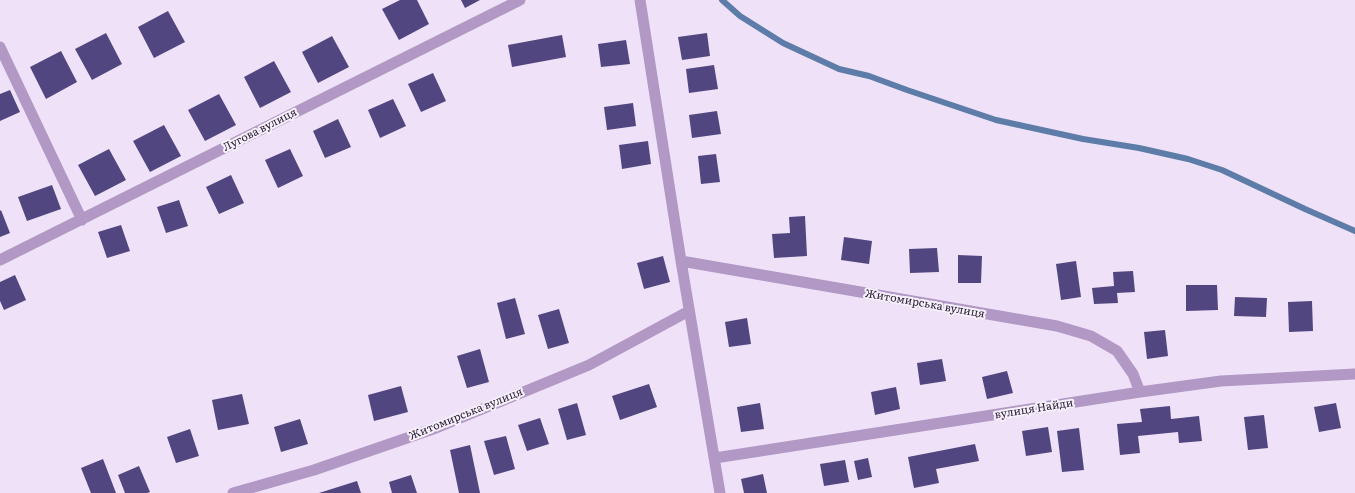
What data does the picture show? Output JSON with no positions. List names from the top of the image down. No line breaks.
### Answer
{"streets":{"street":["Лугова вулиця","Житомирська вулиця","вулиця Найди"]},"crossings":[["Житомирська вулиця","вулиця Найди"]]}
